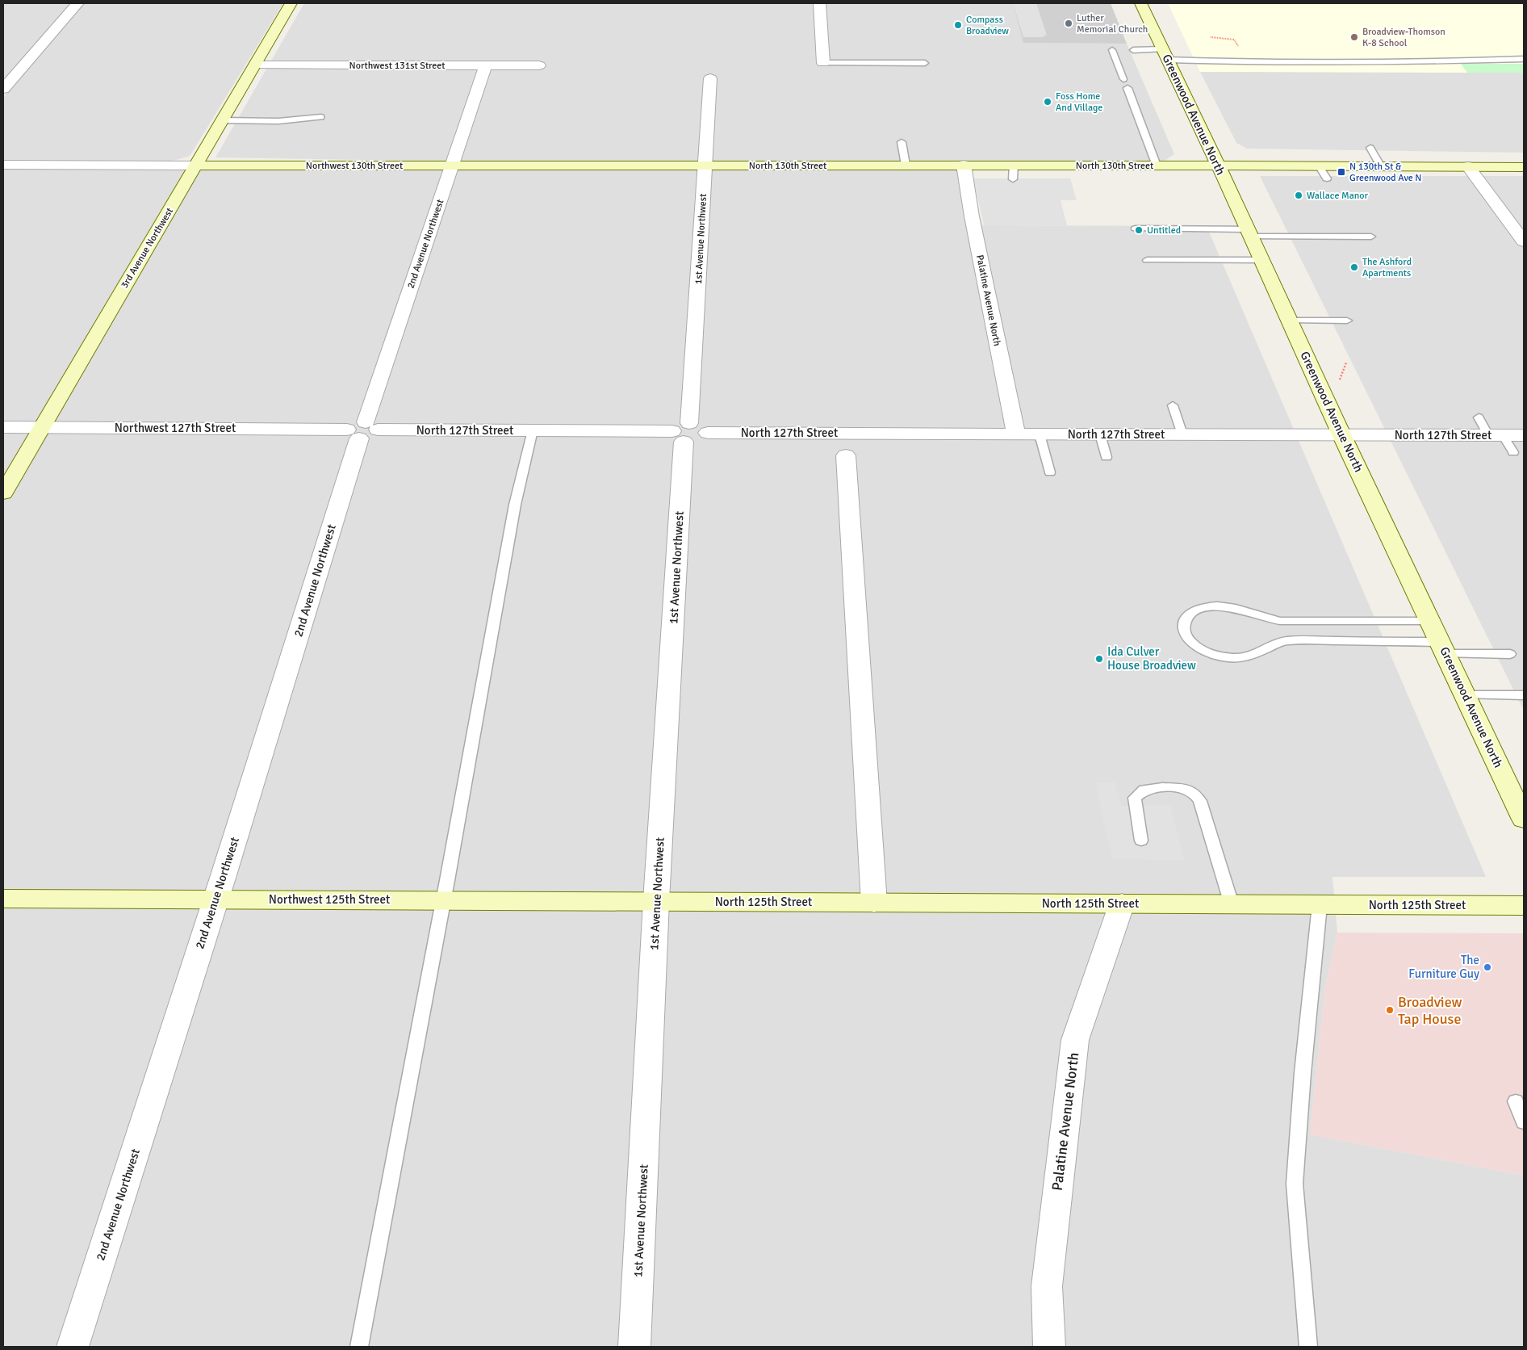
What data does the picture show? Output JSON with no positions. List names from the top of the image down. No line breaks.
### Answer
{"streets":{"street":["Northwest 131st Street","Greenwood Avenue North","Northwest 130th Street","North 130th Street","1st Avenue Northwest","2nd Avenue Northwest","3rd Avenue Northwest","Palatine Avenue North","Northwest 127th Street","North 127th Street","Northwest 125th Street","North 125th Street"]},"crossings":[["Northwest 131st Street","2nd Avenue Northwest"],["Northwest 131st Street","3rd Avenue Northwest"],["Greenwood Avenue North","North 130th Street"],["Greenwood Avenue North","North 127th Street"],["Northwest 130th Street","North 130th Street"],["Northwest 130th Street","1st Avenue Northwest"],["Northwest 130th Street","2nd Avenue Northwest"],["Northwest 130th Street","3rd Avenue Northwest"],["North 130th Street","1st Avenue Northwest"],["North 130th Street","Palatine Avenue North"],["1st Avenue Northwest","North 127th Street"],["1st Avenue Northwest","Northwest 125th Street"],["1st Avenue Northwest","North 125th Street"],["2nd Avenue Northwest","Northwest 127th Street"],["2nd Avenue Northwest","North 127th Street"],["2nd Avenue Northwest","Northwest 125th Street"],["3rd Avenue Northwest","Northwest 127th Street"],["Palatine Avenue North","North 127th Street"],["Palatine Avenue North","North 125th Street"],["Northwest 127th Street","North 127th Street"],["Northwest 125th Street","North 125th Street"]],"places":{"other":["Luther Memorial Church","Compass Broadview","Broadview-Thomson K-8 School","Foss Home And Village","Wallace Manor","Untitled","The Ashford Apartments","Ida Culver House Broadview","The Furniture Guy","Broadview Tap House"],"transit":["N 130th St & Greenwood Ave N"]}}
